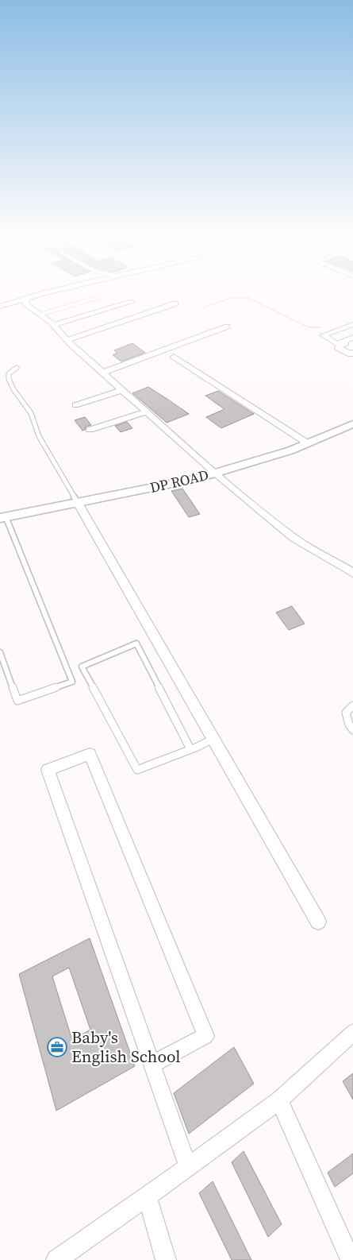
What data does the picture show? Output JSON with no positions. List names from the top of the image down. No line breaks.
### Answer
{"streets":{"street":["DP ROAD"]},"places":{"office":["Baby's English School"]}}
